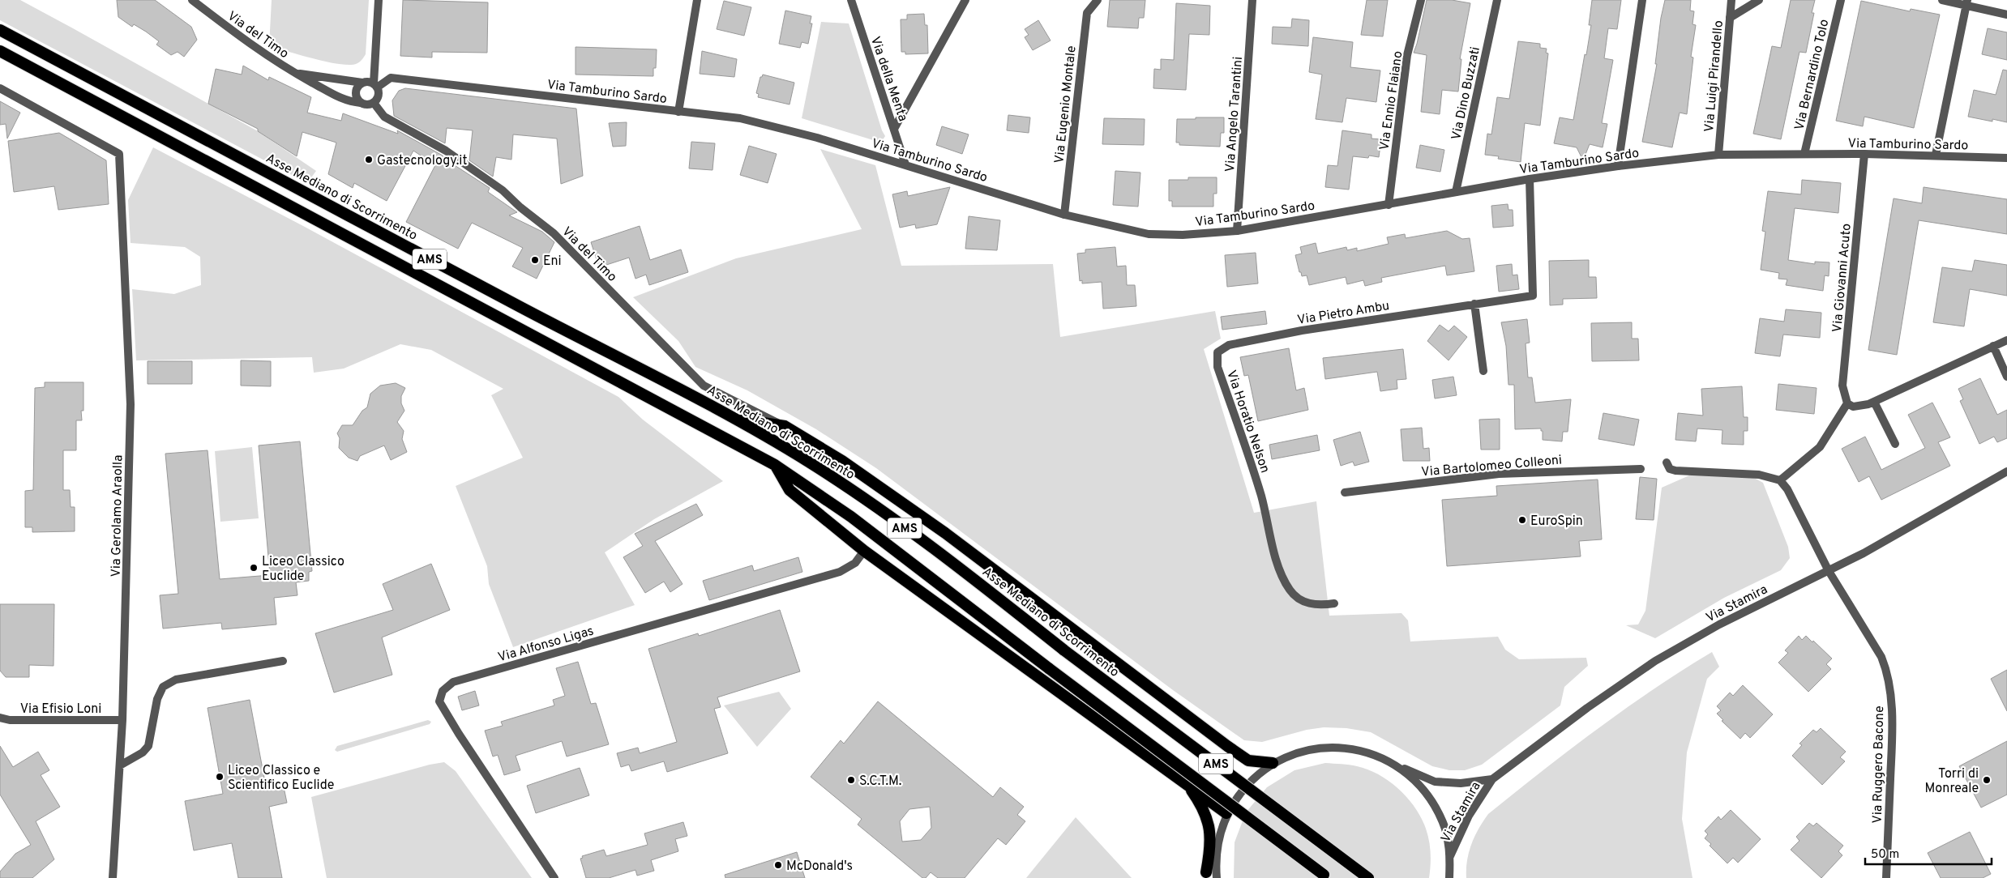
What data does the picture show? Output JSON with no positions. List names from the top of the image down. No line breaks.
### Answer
{"streets":{"highway":["Asse Mediano di Scorrimento","AMS"],"street":["Via del Timo","Via Bernardino Tolo","Via Luigi Pirandello","Via della Menta","Via Tamburino Sardo","Via Dino Buzzati","Via Ennio Flaiano","Via Eugenio Montale","Via Angelo Tarantini","Via Giovanni Acuto","Via Pietro Ambu","Via Horatio Nelson","Via Bartolomeo Colleoni","Via Gerolamo Araolla","Via Stamira","Via Alfonso Ligas","Via Efisio Loni","Via Ruggero Bacone"]},"crossings":[["Via del Timo","Via Tamburino Sardo"],["Via Bernardino Tolo","Via Tamburino Sardo"],["Via Luigi Pirandello","Via Tamburino Sardo"],["Via della Menta","Via Tamburino Sardo"],["Via Tamburino Sardo","Via Dino Buzzati"],["Via Tamburino Sardo","Via Ennio Flaiano"],["Via Tamburino Sardo","Via Eugenio Montale"],["Via Tamburino Sardo","Via Angelo Tarantini"],["Via Tamburino Sardo","Via Giovanni Acuto"],["Via Tamburino Sardo","Via Pietro Ambu"],["Via Pietro Ambu","Via Horatio Nelson"],["Via Gerolamo Araolla","Via Efisio Loni"],["Via Stamira","Via Ruggero Bacone"]],"places":["Gastecnology.it","Eni","EuroSpin","Liceo Classico Euclide","Liceo Classico e Scientifico Euclide","S.C.T.M.","Torri di Monreale","McDonald's"],"scale_bar":"50 m"}
